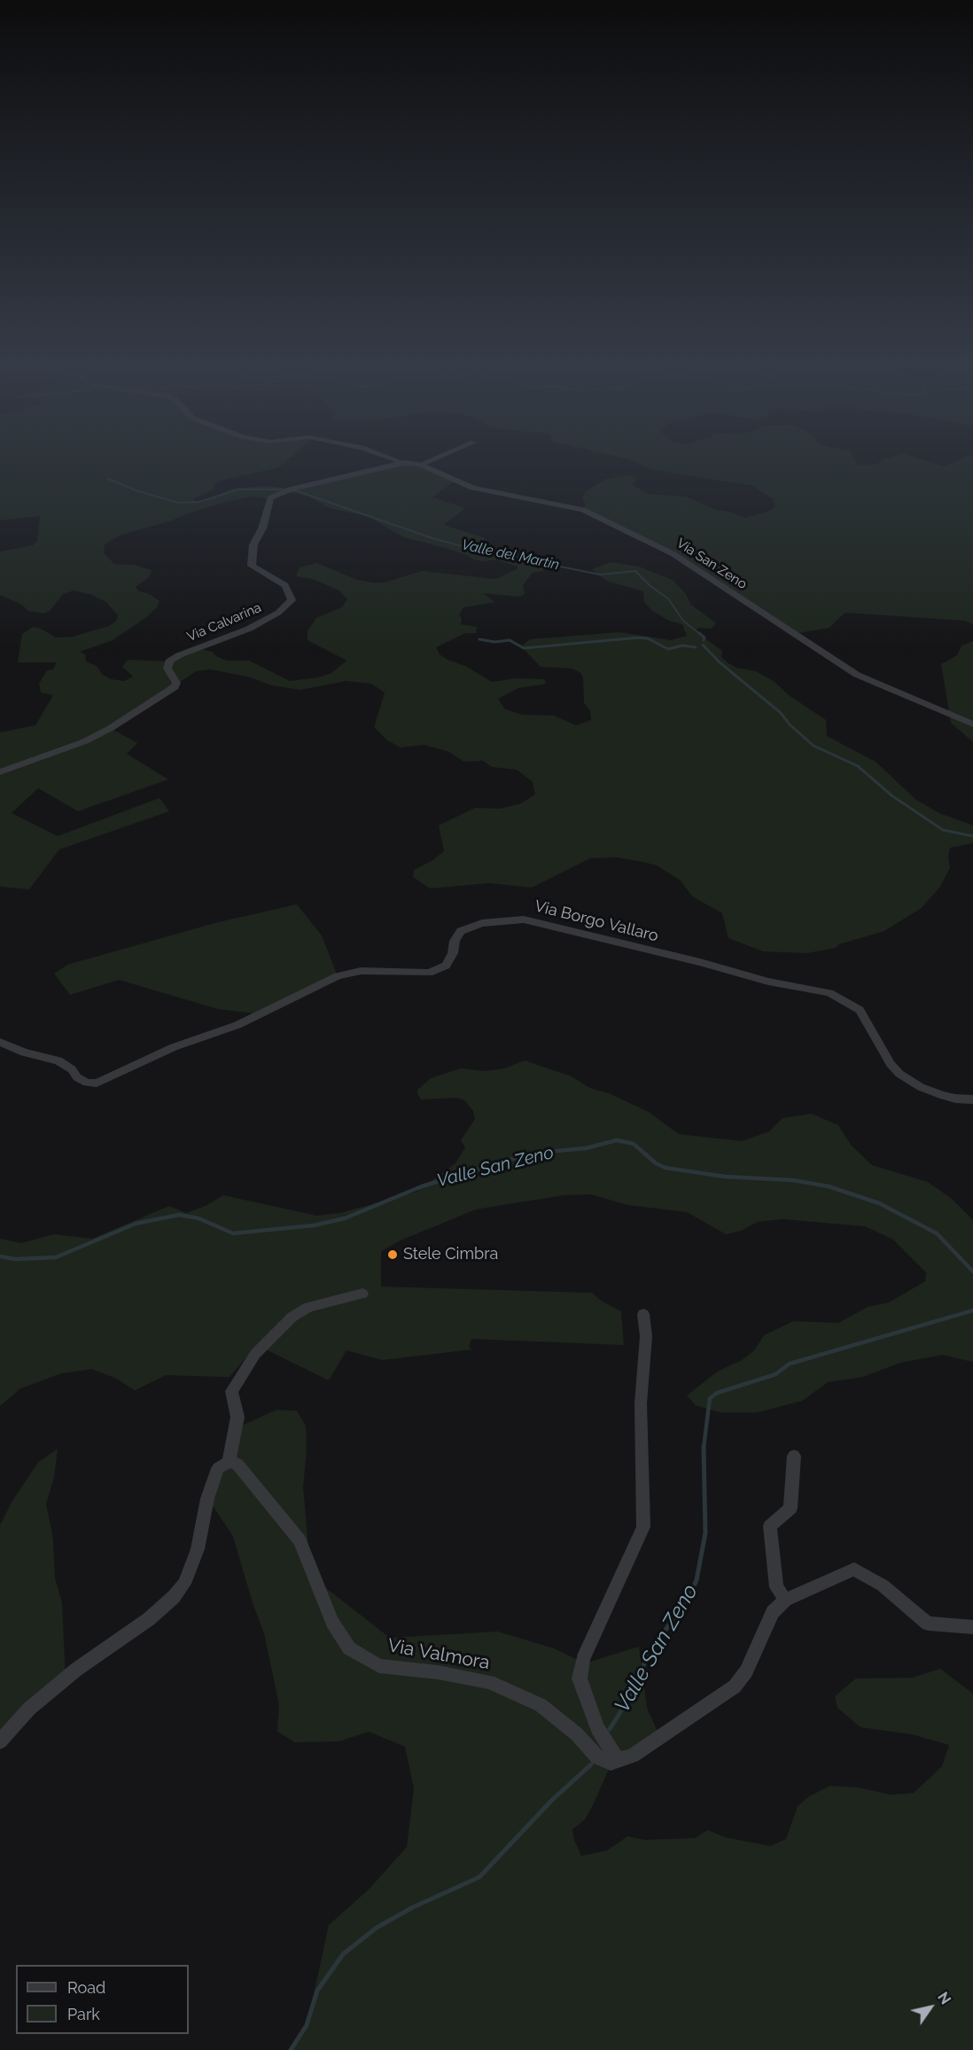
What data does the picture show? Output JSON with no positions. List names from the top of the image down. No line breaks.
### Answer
{"streets":{"street":["Via San Zeno","Via Calvarina","Via Borgo Vallaro","Via Valmora"]},"crossings":[["Via San Zeno","Via Calvarina"]],"water":["Valle del Martin","Valle San Zeno"],"places":["Stele Cimbra"],"legend":["Road","Park"],"north":"top right"}
